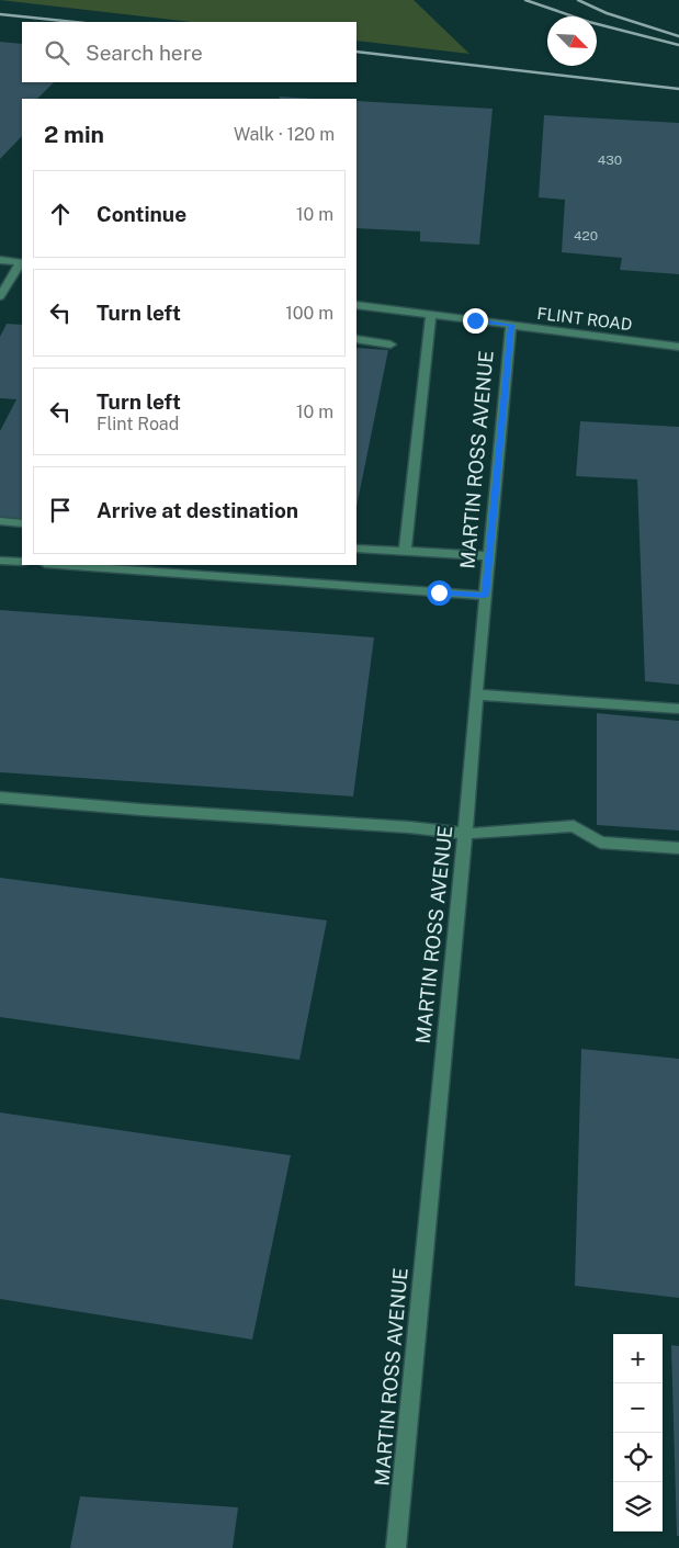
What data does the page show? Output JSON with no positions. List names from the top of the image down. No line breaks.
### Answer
{"streets":{"street":["FLINT ROAD","MARTIN ROSS AVENUE"]},"crossings":[["FLINT ROAD","MARTIN ROSS AVENUE"]],"house_numbers":["430","420"],"north":"bottom right","page":{"search":"Search here","heading":["2 min","Walk · 120 m"],"list":[["Continue","10 m"],["Turn left","100 m"],["Turn left","Flint Road","10 m"],"Arrive at destination"],"map_buttons":["+","−"]}}
